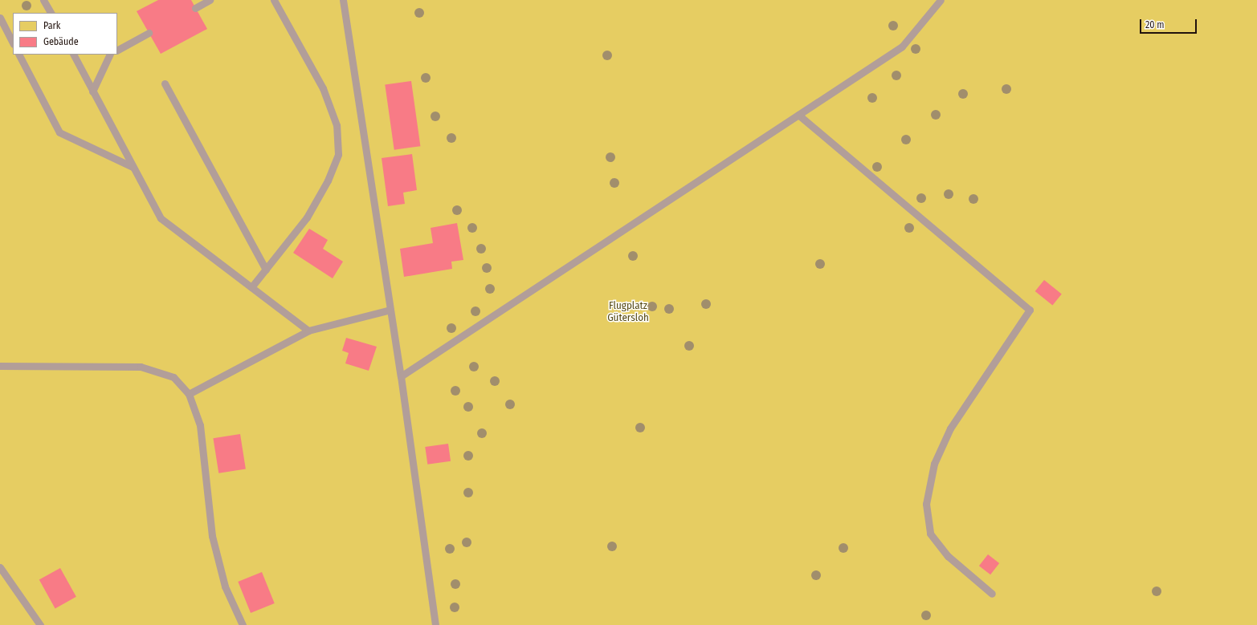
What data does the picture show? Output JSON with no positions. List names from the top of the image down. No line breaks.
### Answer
{"parks":["Flugplatz Gütersloh"],"legend":["Park","Gebäude"],"scale_bar":"20 m"}
